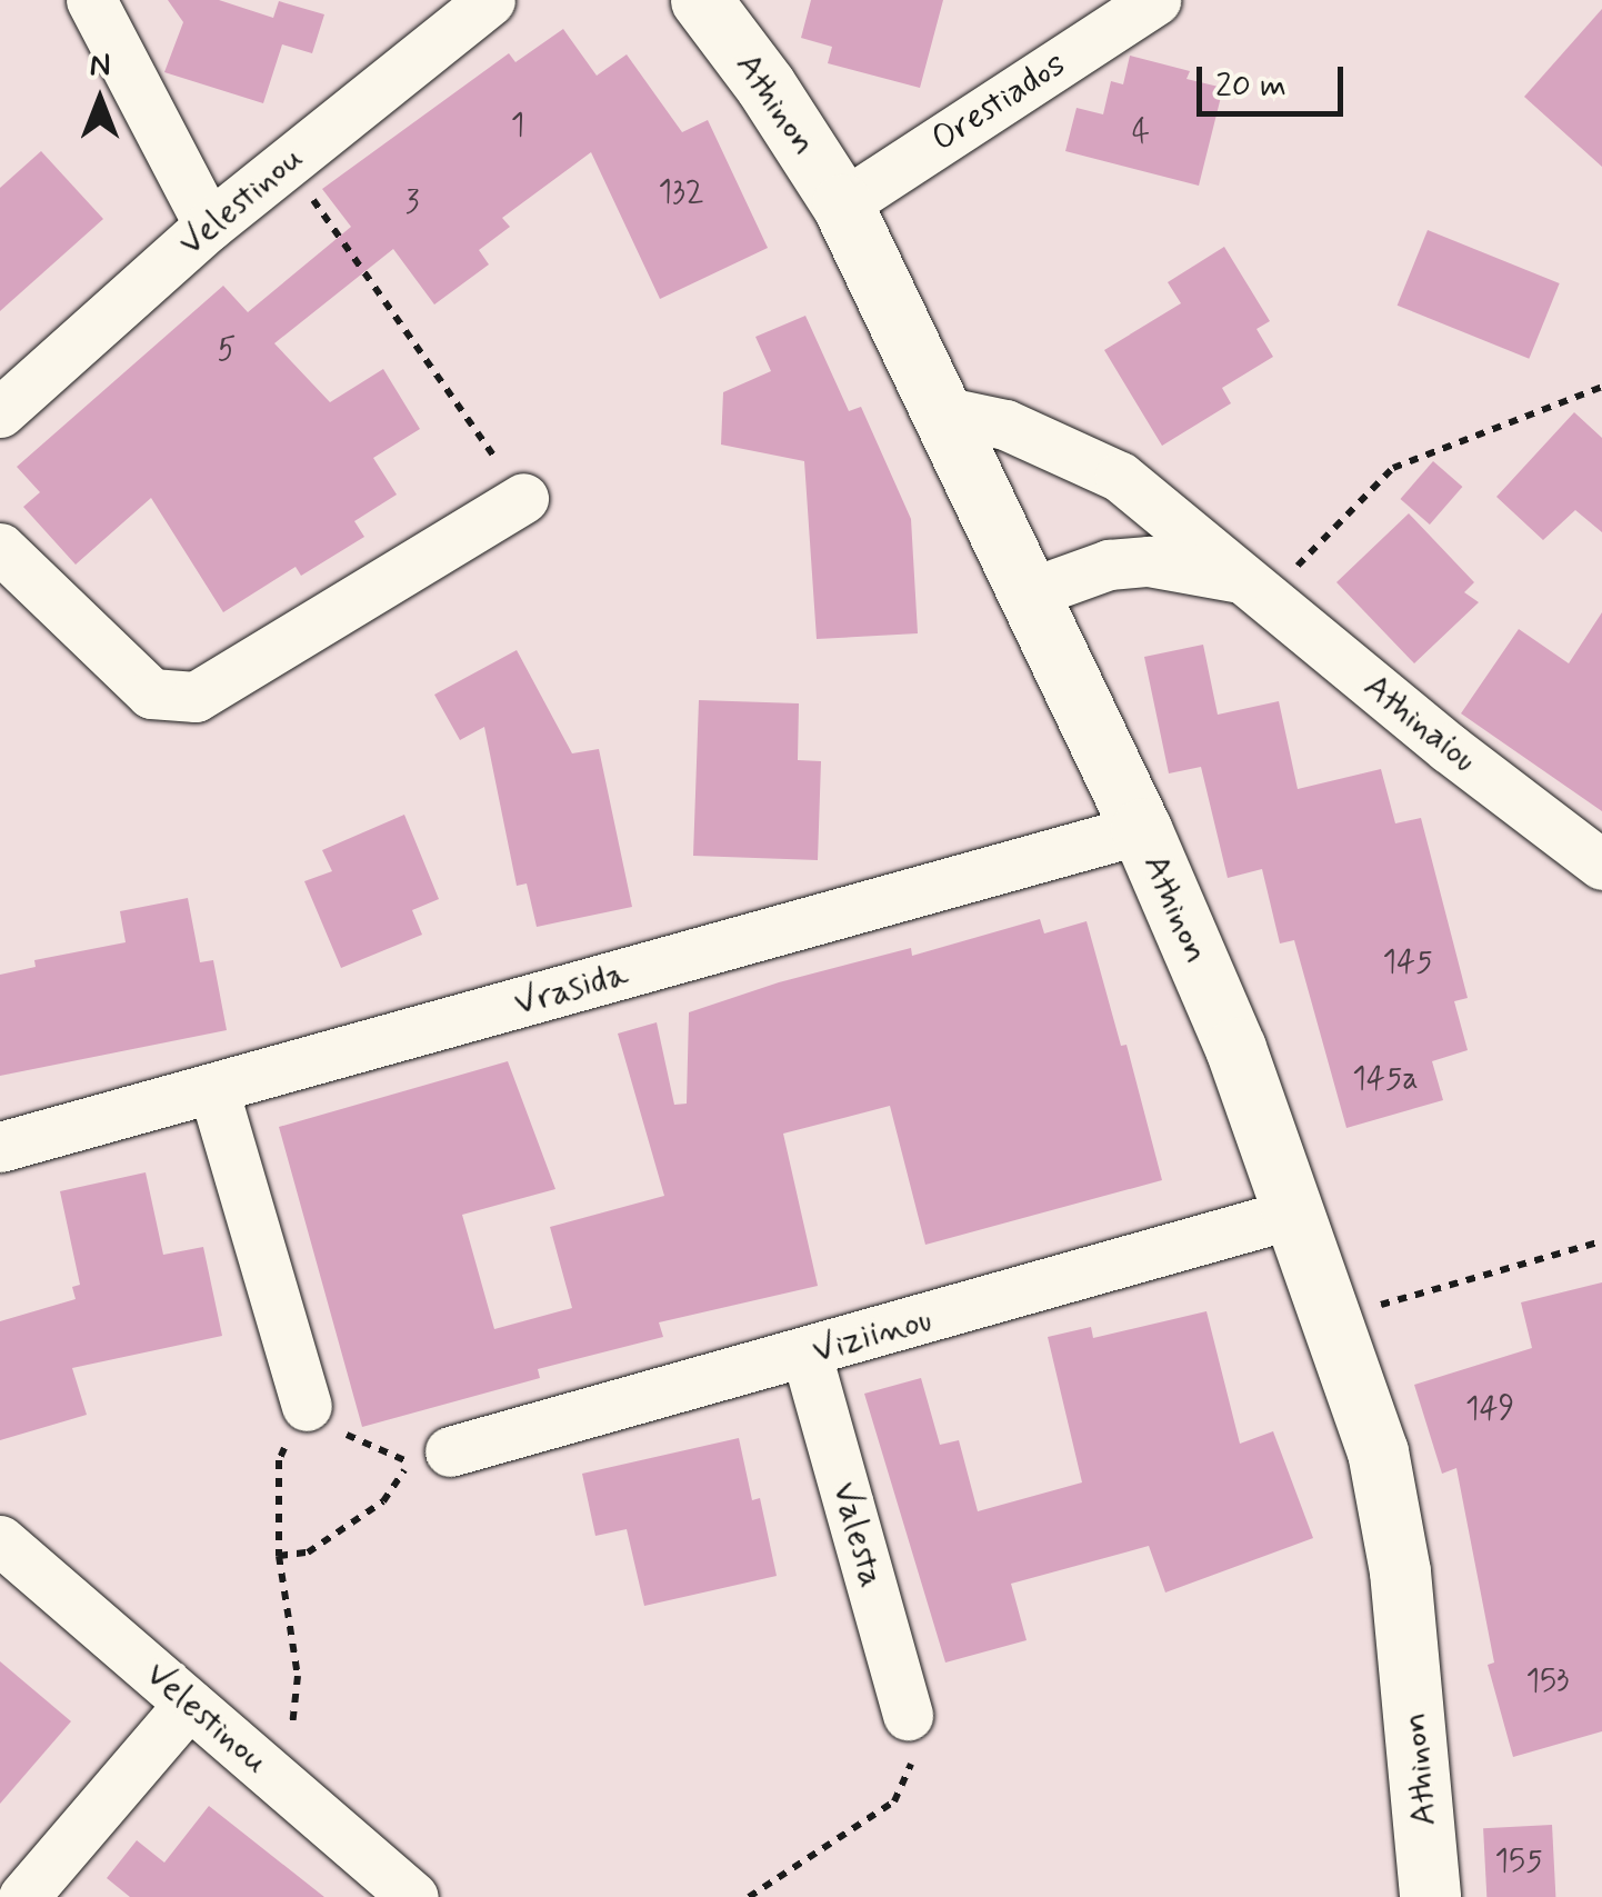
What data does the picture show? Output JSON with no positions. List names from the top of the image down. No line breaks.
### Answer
{"streets":{"street":["Orestiados","Athinon","Velestinou","Athinaiou","Vrasida","Viziinou","Valesta"]},"crossings":[["Orestiados","Athinon"],["Athinon","Athinaiou"],["Athinon","Vrasida"],["Athinon","Viziinou"],["Viziinou","Valesta"]],"house_numbers":["1","4","132","3","5","145","145a","149","153","155"],"scale_bar":"20 m","north":"top"}
